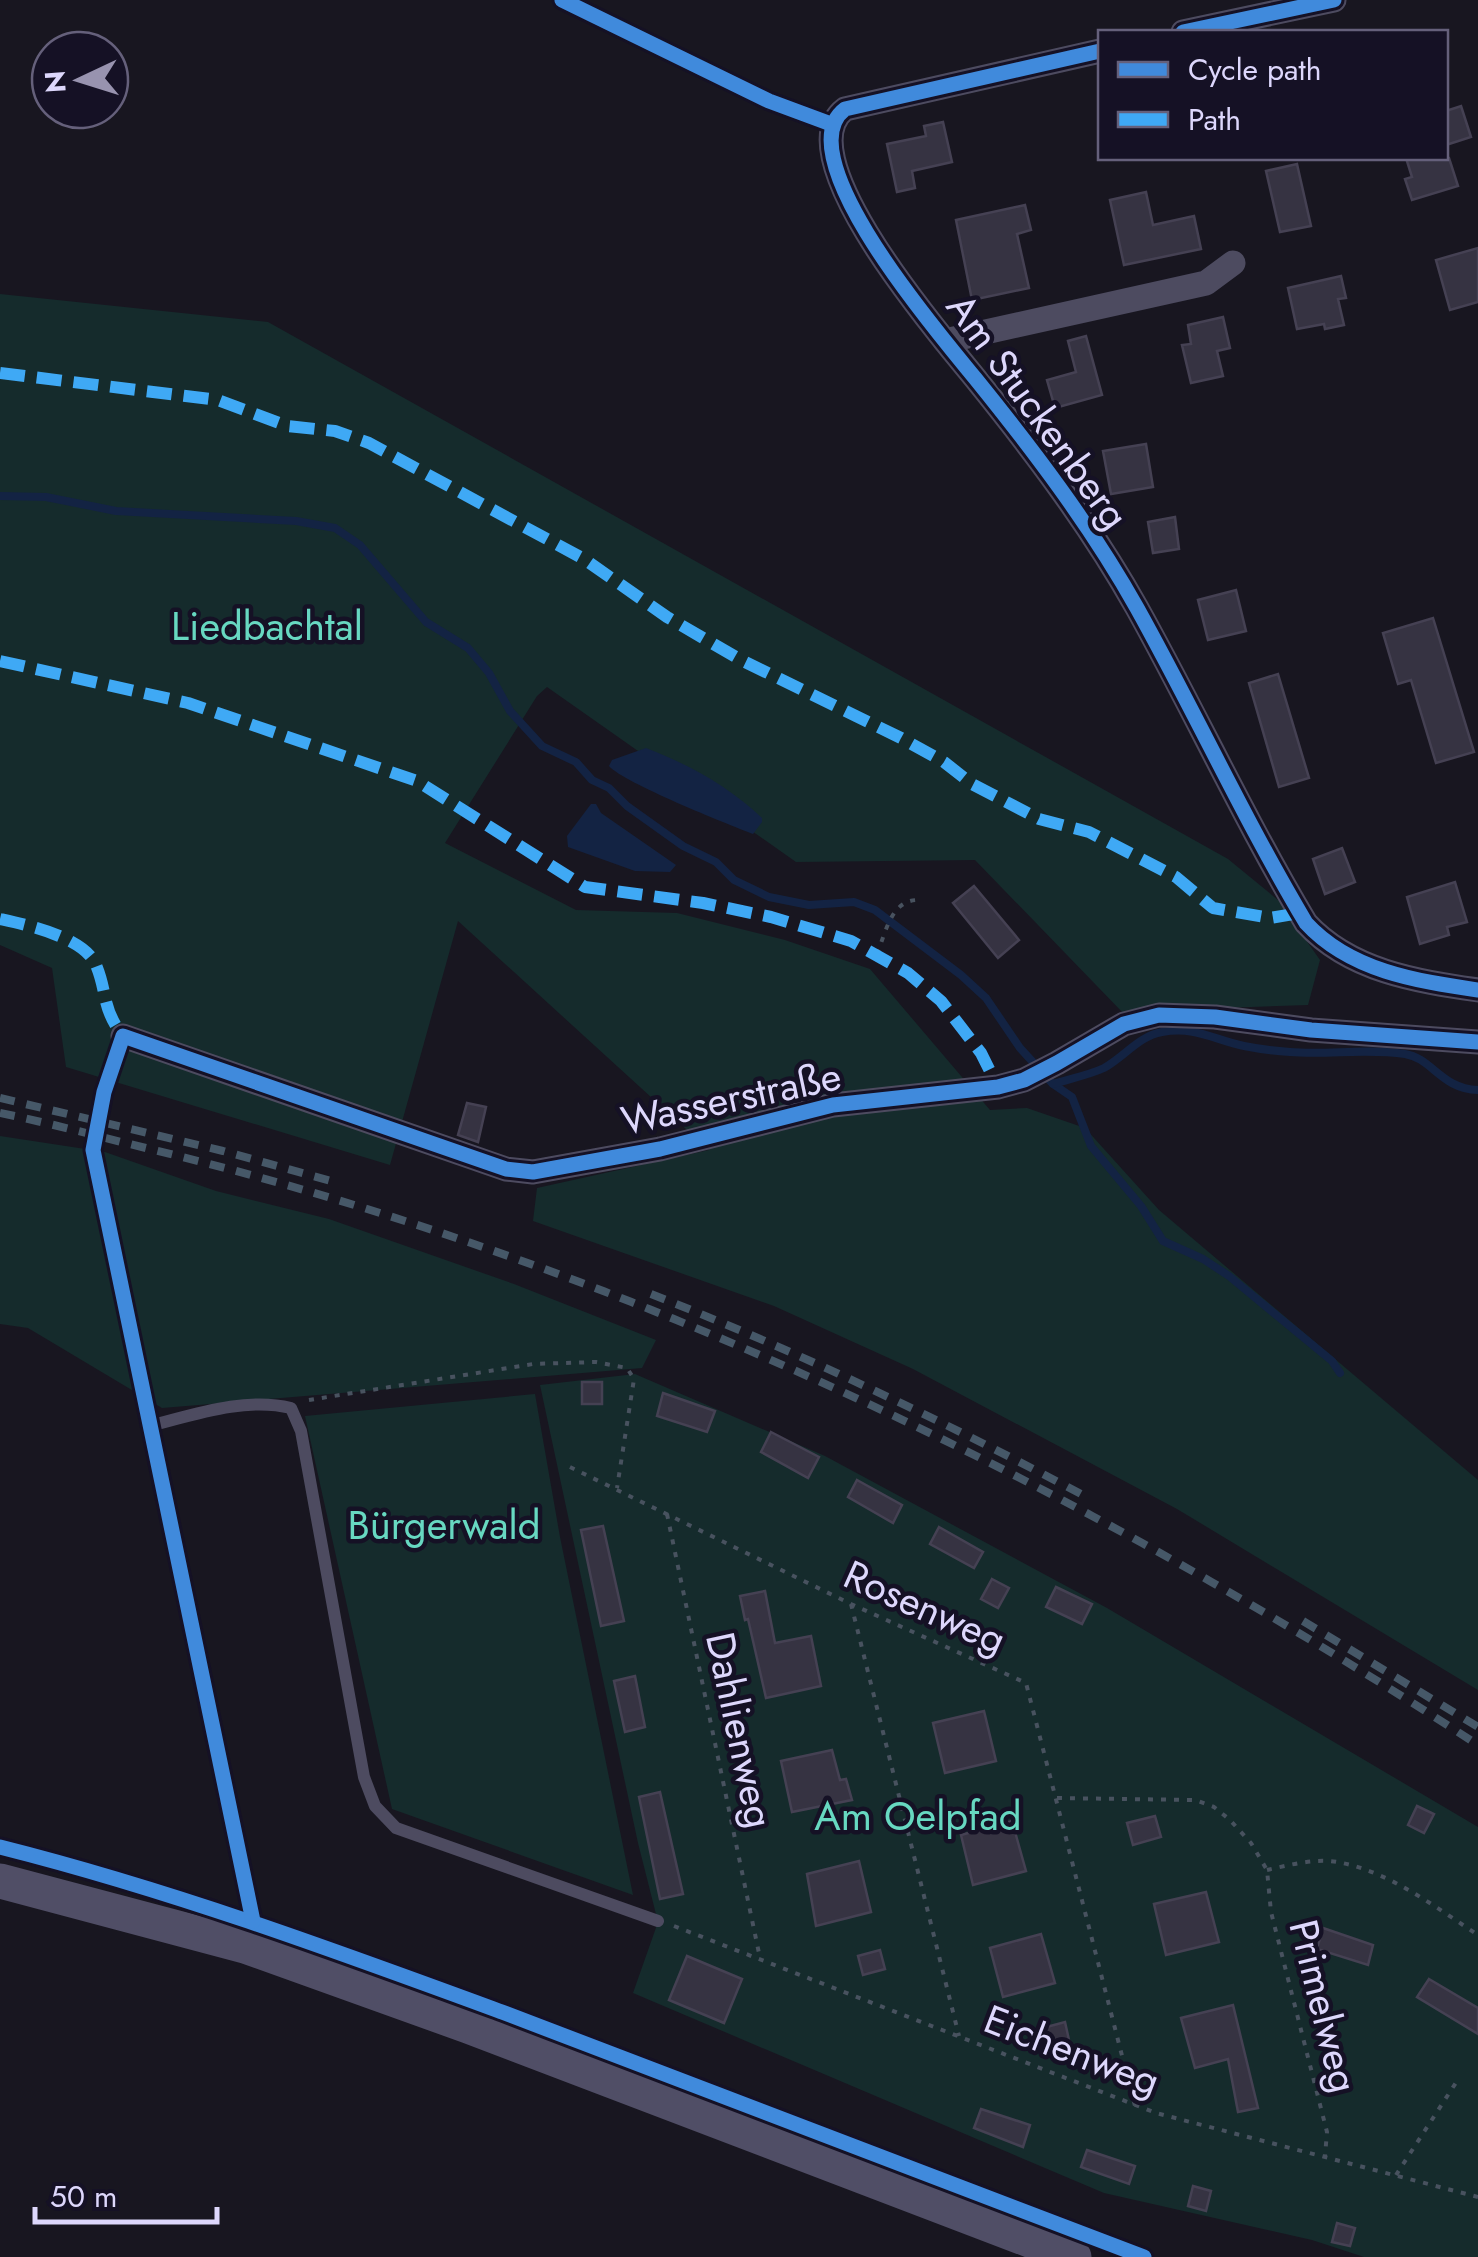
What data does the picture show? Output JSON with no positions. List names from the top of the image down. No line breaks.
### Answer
{"streets":{"street":["Am Stuckenberg","Wasserstraße"],"path":["Rosenweg","Dahlienweg","Primelweg","Eichenweg"]},"crossings":[["Rosenweg","Dahlienweg"],["Rosenweg","Eichenweg"],["Dahlienweg","Eichenweg"],["Primelweg","Eichenweg"]],"parks":["Liedbachtal","Bürgerwald","Am Oelpfad"],"legend":["Cycle path","Path"],"scale_bar":"50 m","north":"left"}
